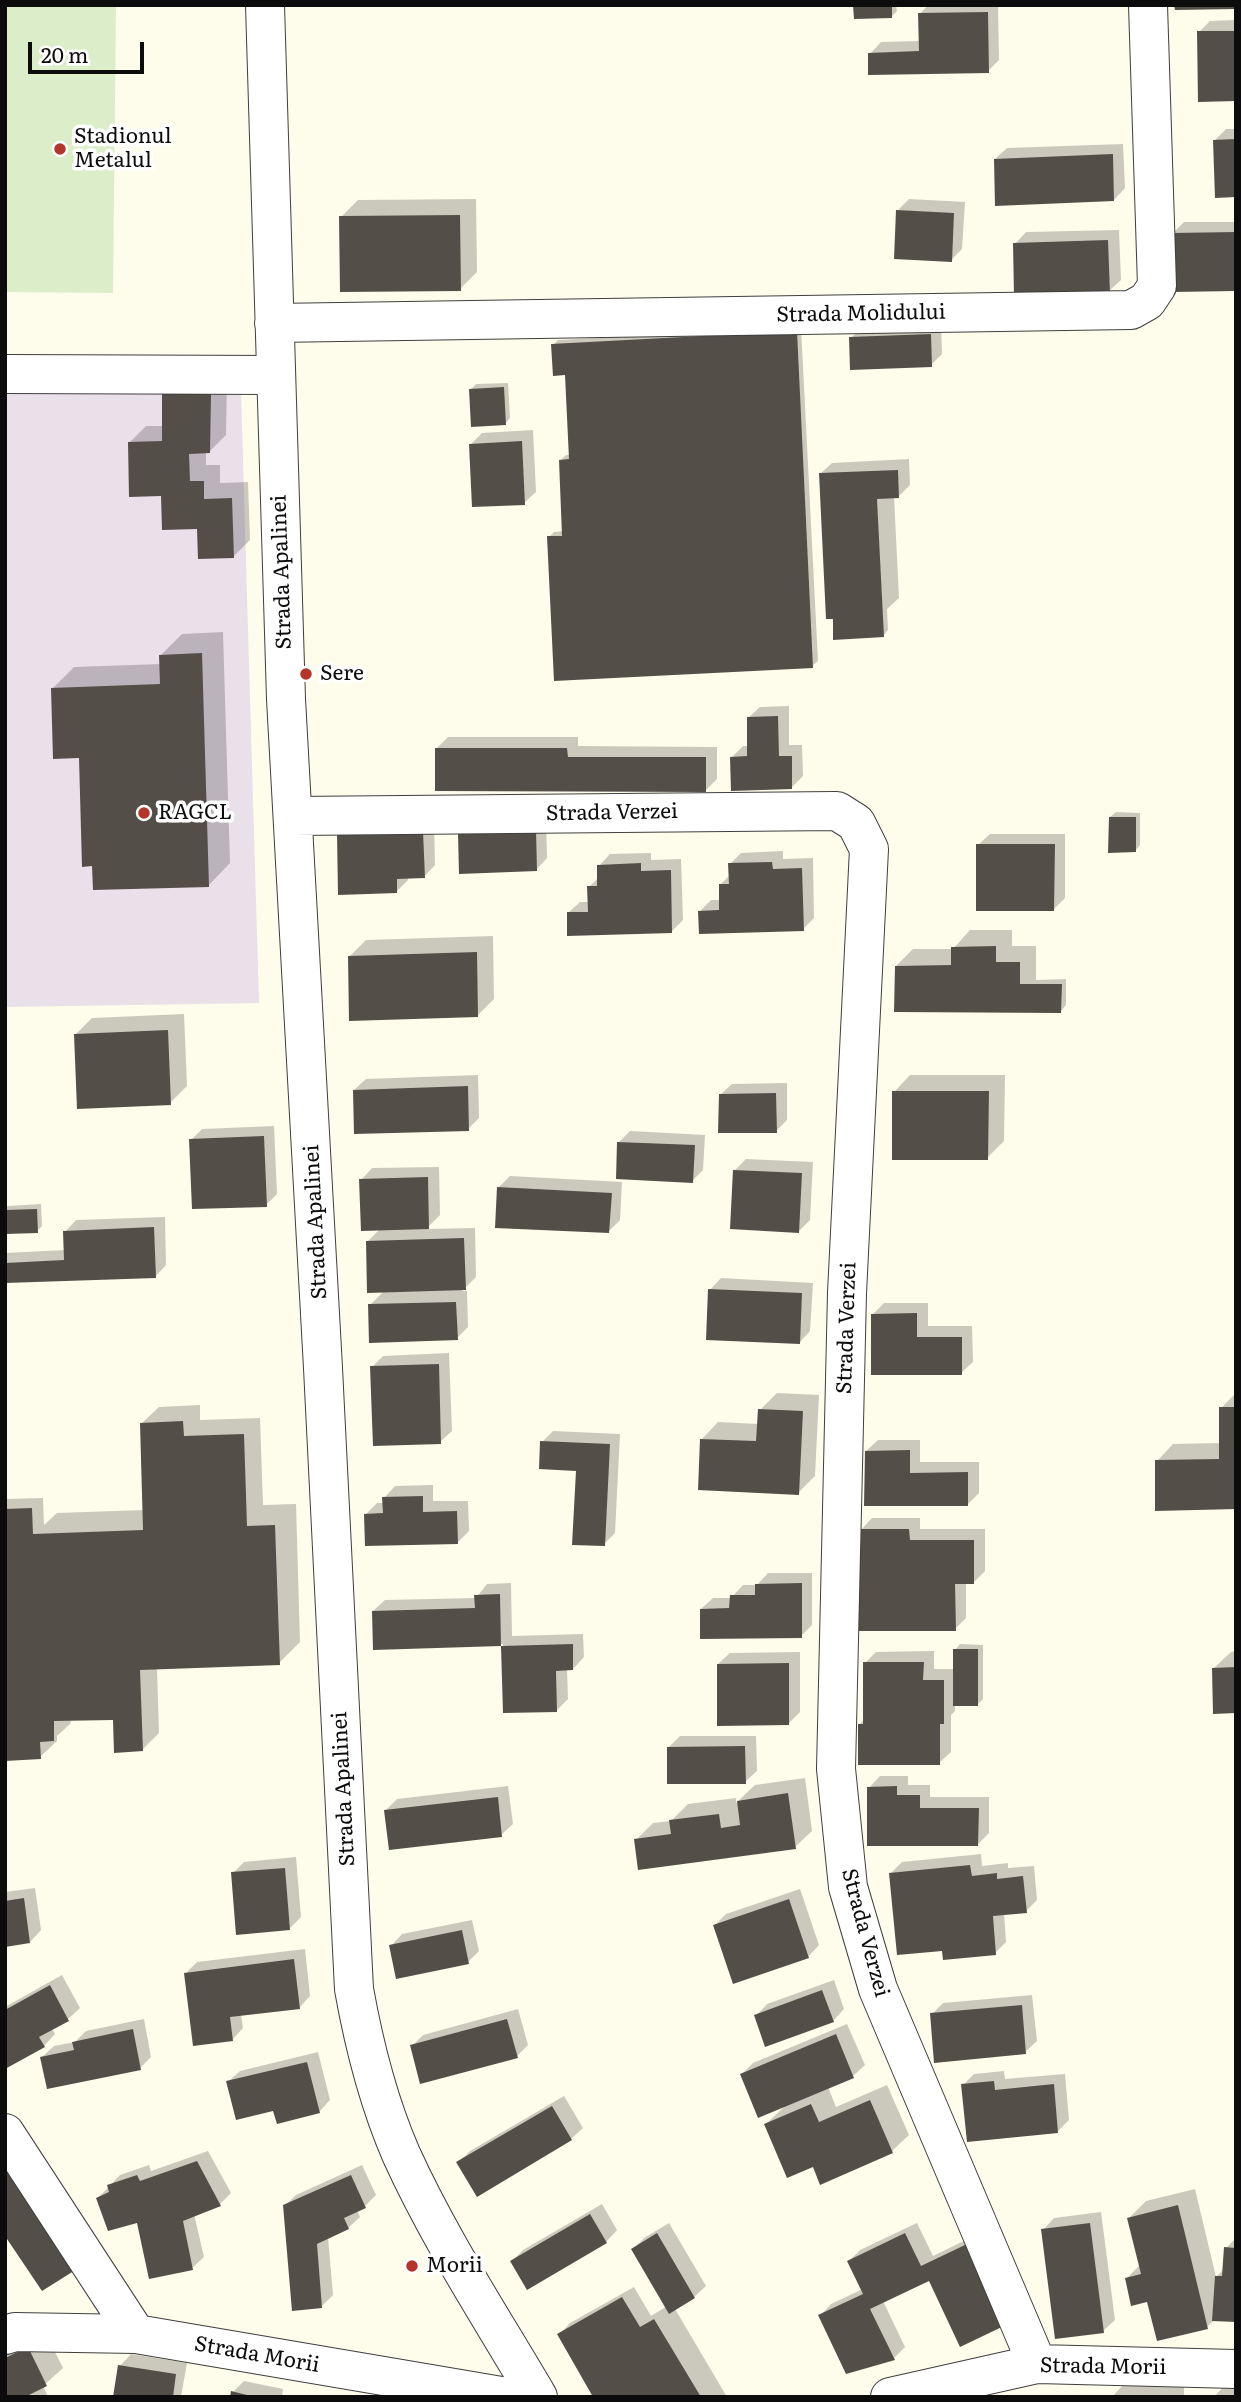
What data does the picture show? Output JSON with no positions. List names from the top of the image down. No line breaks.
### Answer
{"streets":{"street":["Strada Molidului","Strada Apalinei","Strada Verzei","Strada Morii"]},"crossings":[["Strada Molidului","Strada Apalinei"],["Strada Apalinei","Strada Verzei"],["Strada Verzei","Strada Morii"]],"places":["Stadionul Metalul","Sere","RAGCL","Morii"],"scale_bar":"20 m"}
